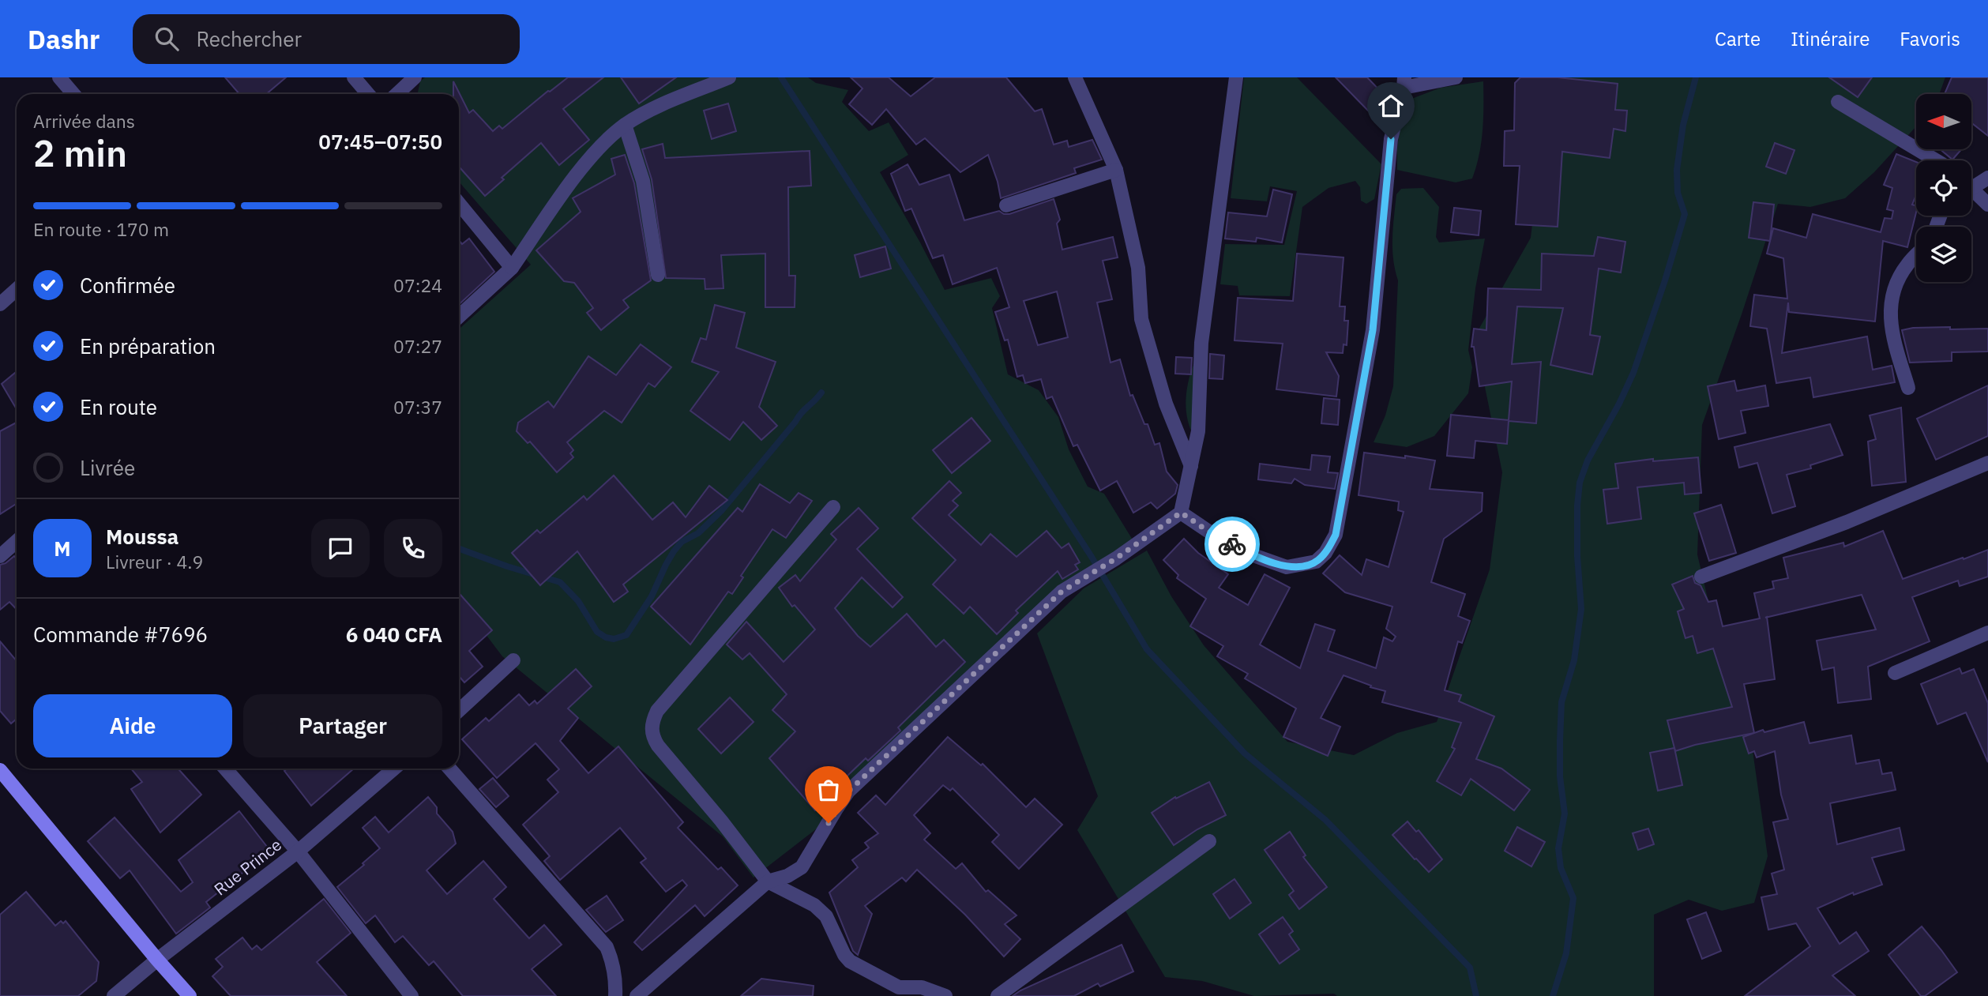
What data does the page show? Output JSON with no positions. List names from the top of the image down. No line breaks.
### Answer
{"streets":{"street":["Rue Prince"]},"north":"left","page":{"header":"Dashr","search":"Rechercher","nav":["Carte","Itinéraire","Favoris"],"heading":["2 min","Arrivée dans","07:45–07:50"],"panel":["Moussa","Livreur · 4.9","Commande #7696","6 040 CFA"],"bar":"En route · 170 m","list":[["Confirmée","07:24"],["En préparation","07:27"],["En route","07:37"],"Livrée"],"round":"M","buttons":["Aide","Partager"]}}
